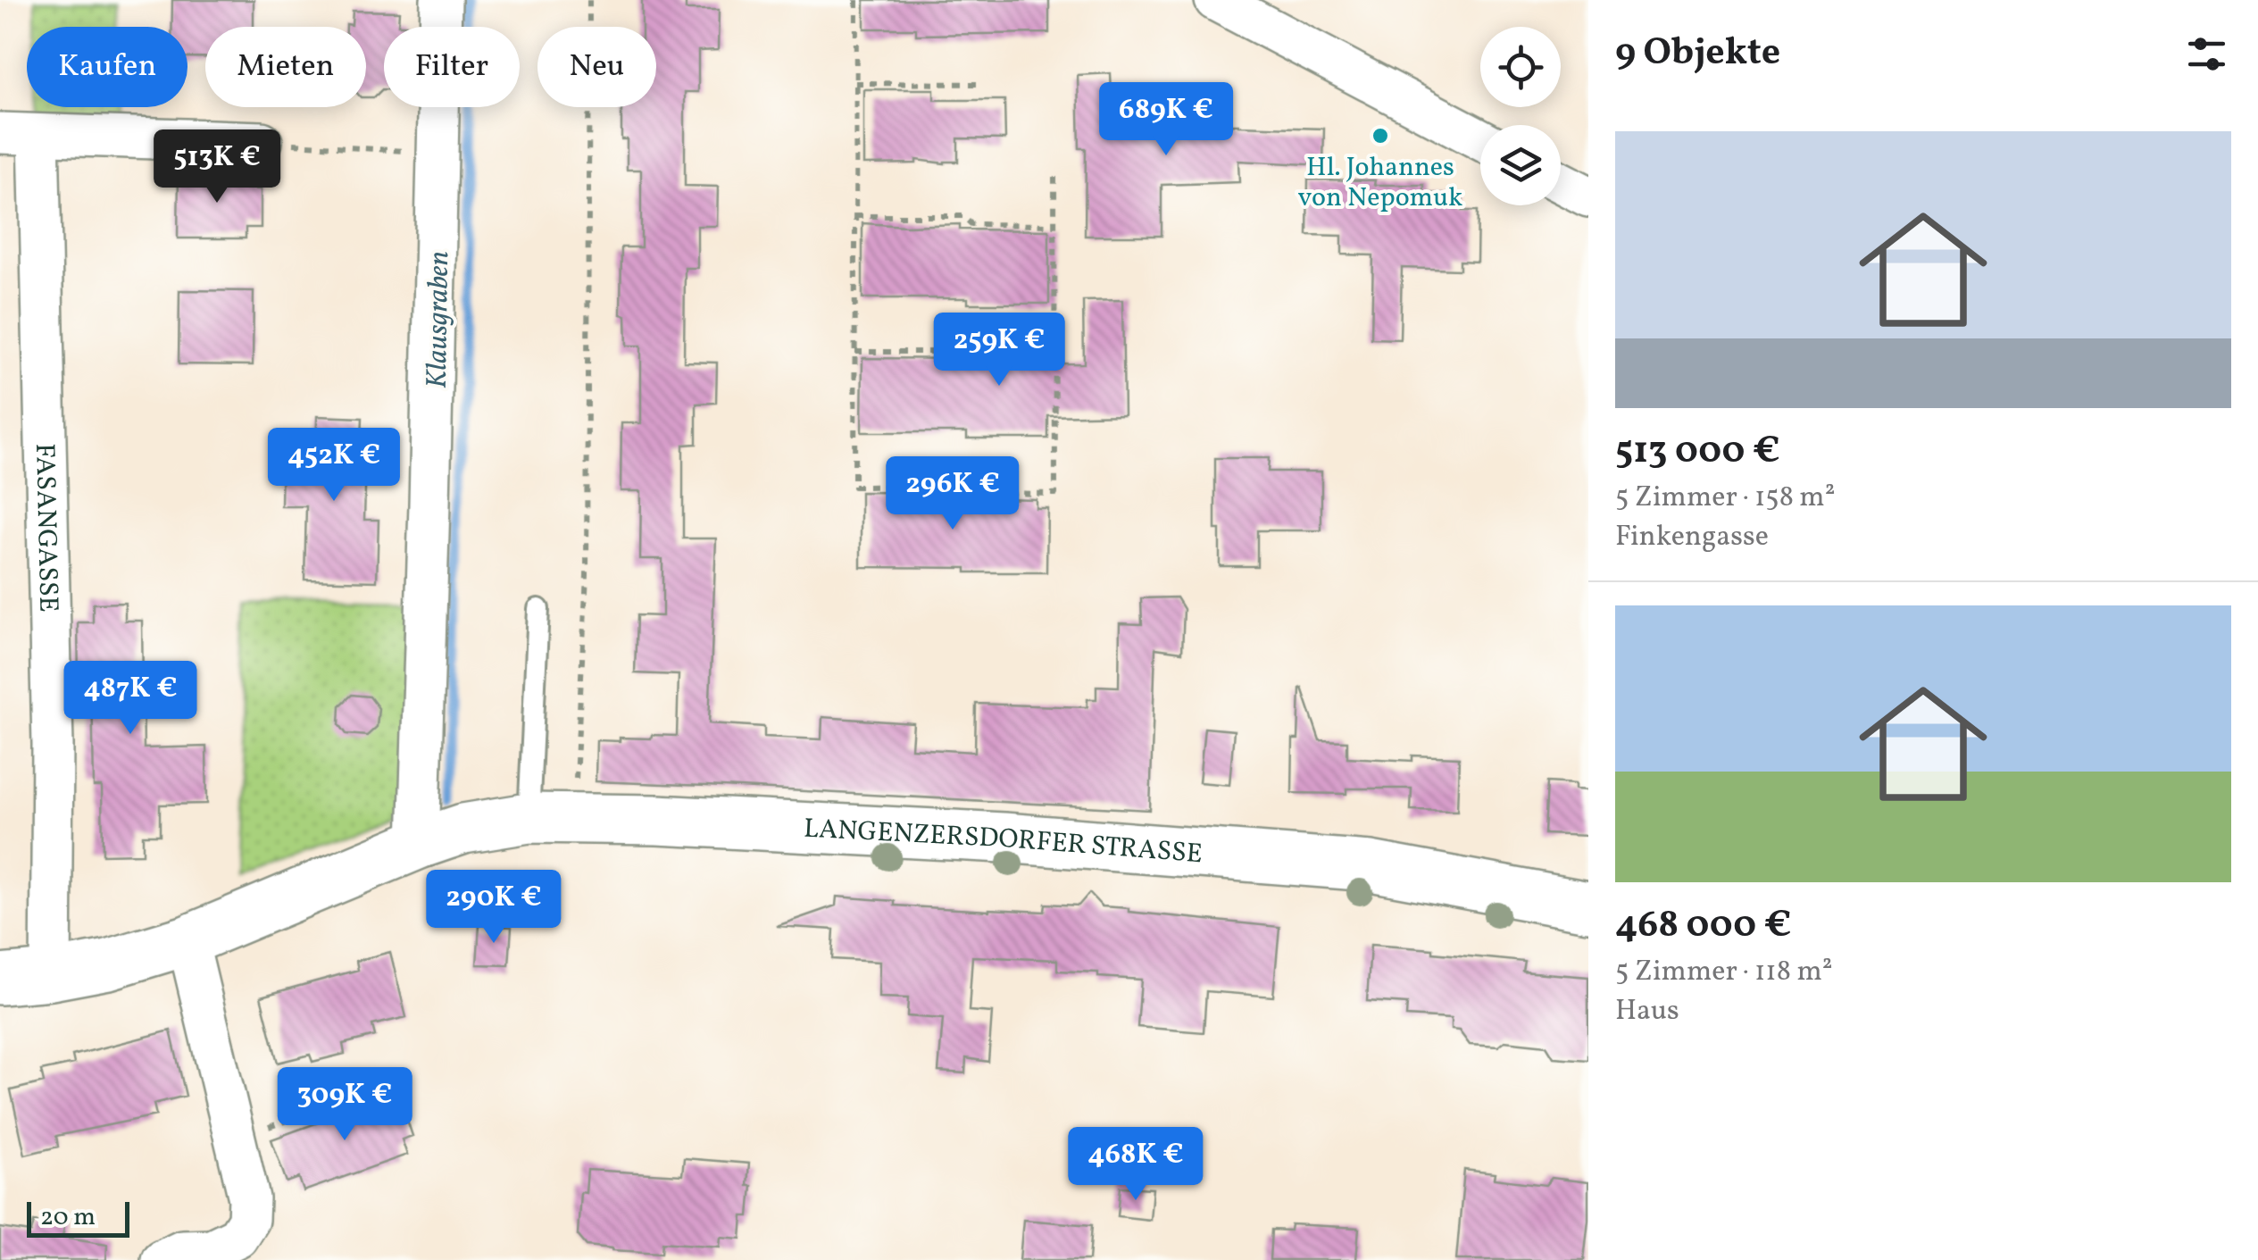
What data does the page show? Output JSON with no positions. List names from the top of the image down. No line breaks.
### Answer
{"streets":{"main road":["LANGENZERSDORFER STRASSE"],"street":["FASANGASSE"]},"crossings":[["FASANGASSE","LANGENZERSDORFER STRASSE"]],"water":["Klausgraben"],"places":["Hl. Johannes von Nepomuk"],"scale_bar":"20 m","page":{"heading":"9 Objekte","chip":["Kaufen","Mieten","Filter","Neu"],"price":["689K €","513K €","259K €","452K €","296K €","487K €","290K €","309K €","468K €"],"list":[{"name":"513 000 €","note":"5 Zimmer · 158 m² · Finkengasse"},{"name":"468 000 €","note":"5 Zimmer · 118 m² · Haus"}],"scale":"20 m"}}
